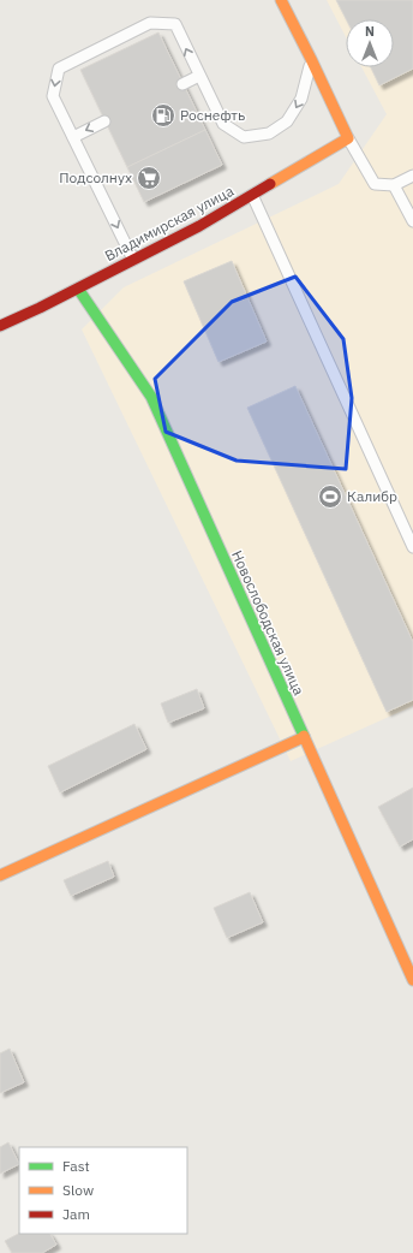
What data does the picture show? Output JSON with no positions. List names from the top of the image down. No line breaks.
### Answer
{"streets":{"street":["Владимирская улица","Новослободская улица"]},"crossings":[["Владимирская улица","Новослободская улица"]],"places":{"fuel station":["Роснефть"],"supermarket":["Подсолнух"],"sports":["Калибр"]},"legend":["Fast","Slow","Jam"],"north":"top"}
